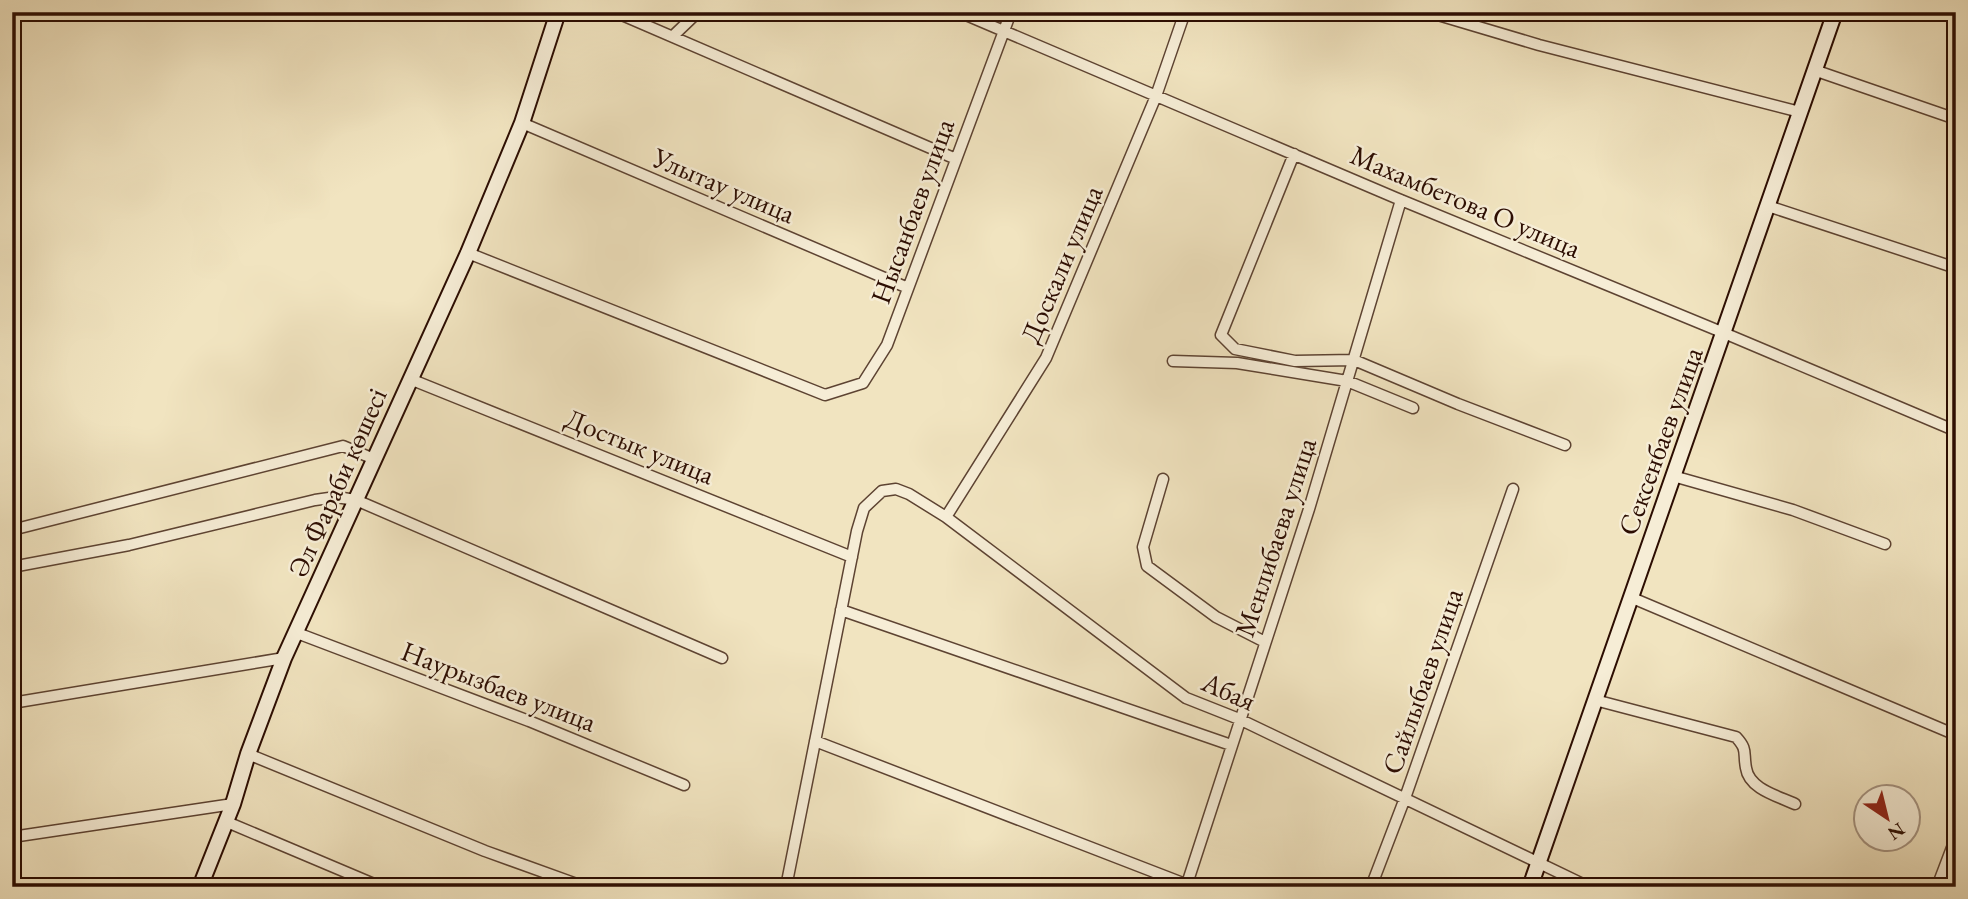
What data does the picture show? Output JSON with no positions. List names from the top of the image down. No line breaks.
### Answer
{"streets":{"street":["Улытау улица","Махамбетова О улица","Нысанбаев улица","Доскали улица","Сексенбаев улица","Достык улица","Әл Фараби көшесі","Менлибаева улица","Сайлыбаев улица","Наурызбаев улица","Абая"]},"crossings":[["Улытау улица","Нысанбаев улица"],["Улытау улица","Әл Фараби көшесі"],["Махамбетова О улица","Нысанбаев улица"],["Махамбетова О улица","Доскали улица"],["Махамбетова О улица","Сексенбаев улица"],["Махамбетова О улица","Менлибаева улица"],["Нысанбаев улица","Әл Фараби көшесі"],["Доскали улица","Абая"],["Сексенбаев улица","Абая"],["Достык улица","Әл Фараби көшесі"],["Достык улица","Абая"],["Әл Фараби көшесі","Наурызбаев улица"],["Менлибаева улица","Абая"],["Сайлыбаев улица","Абая"]],"north":"bottom right"}
